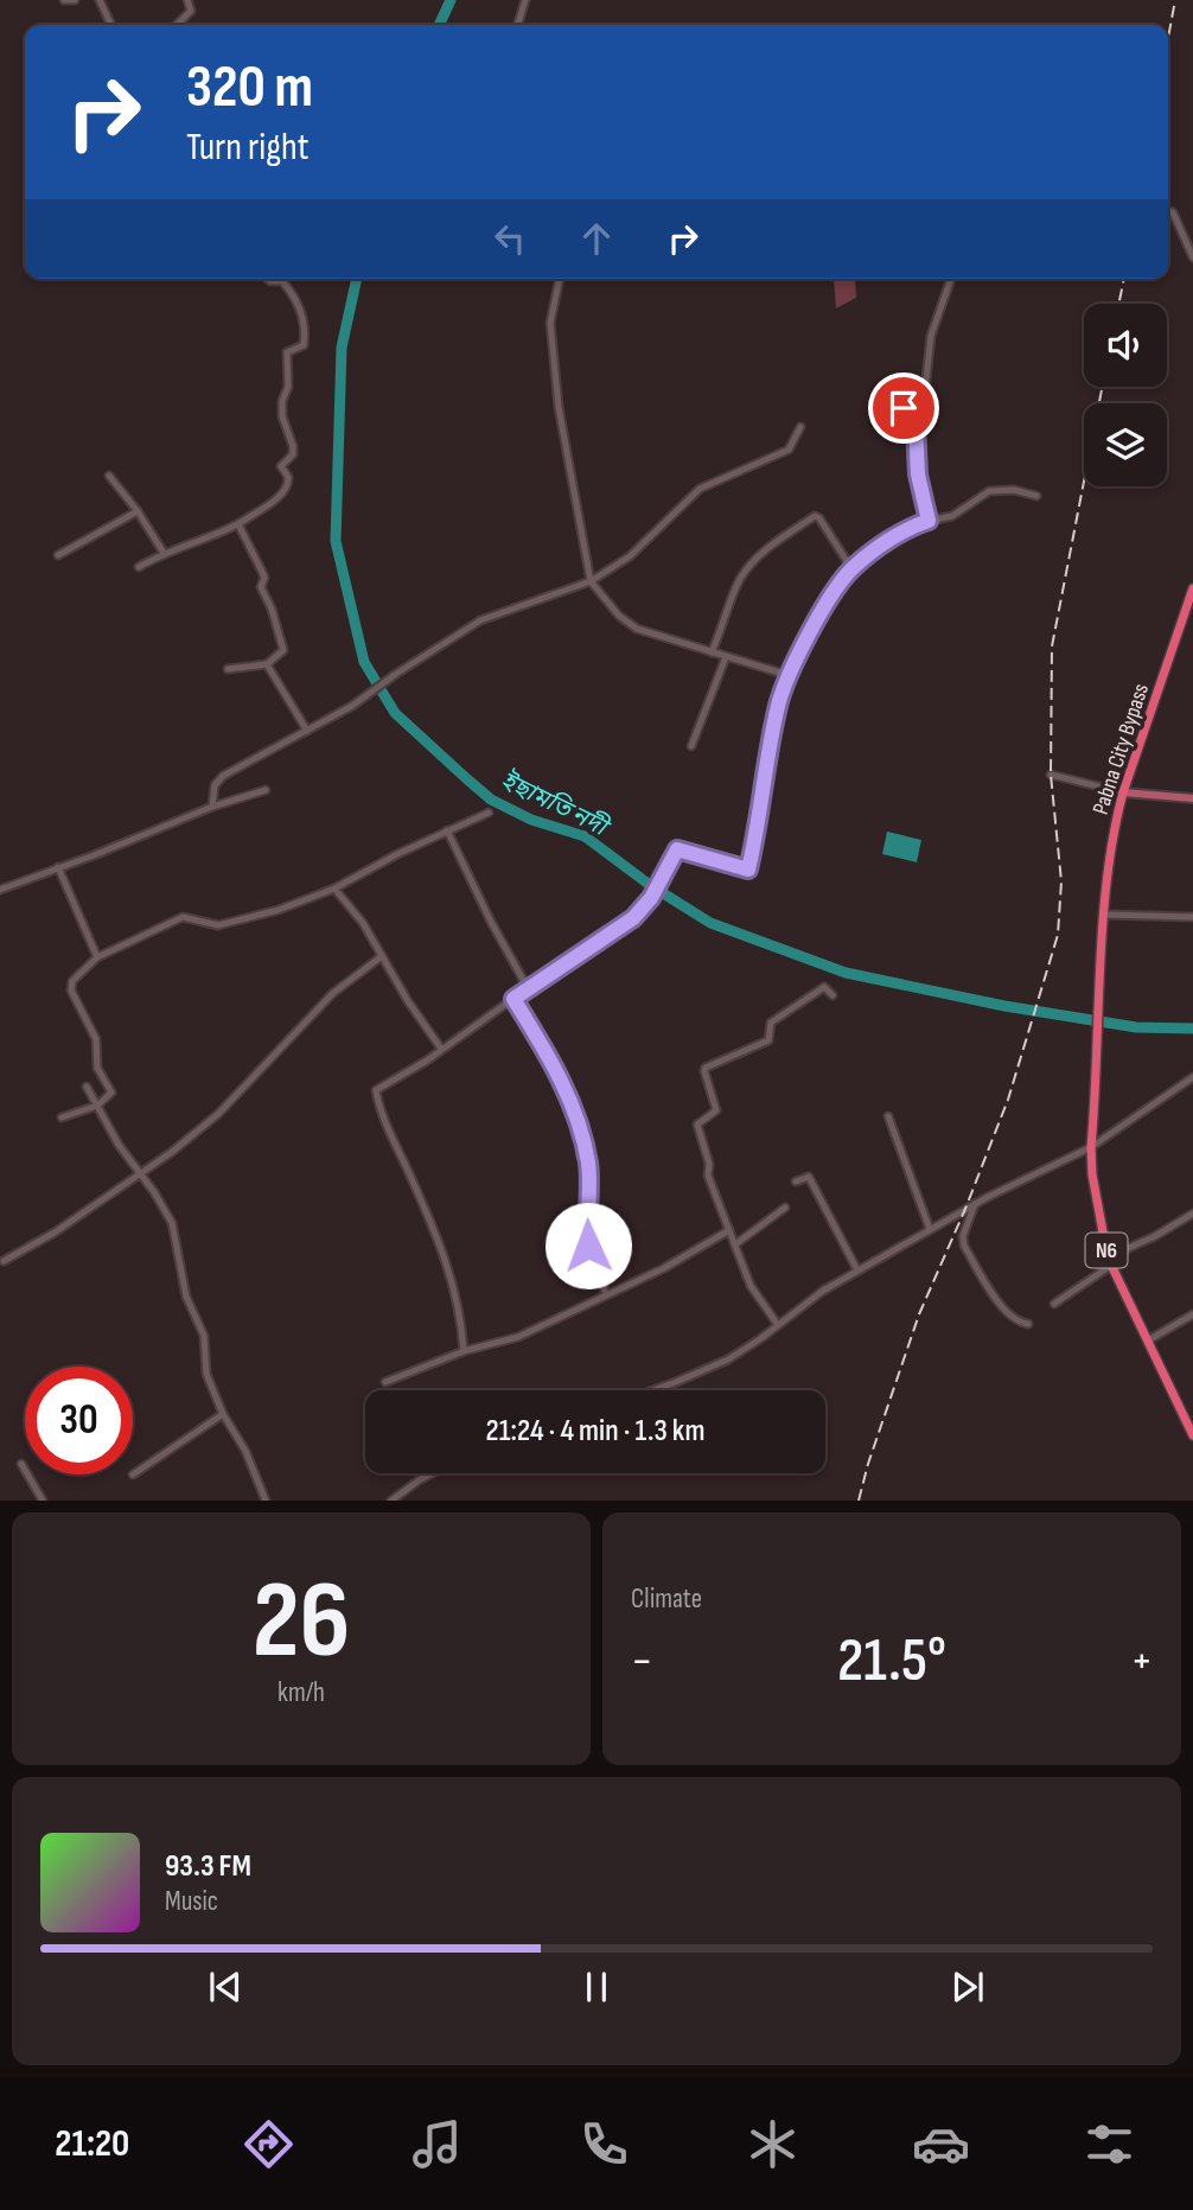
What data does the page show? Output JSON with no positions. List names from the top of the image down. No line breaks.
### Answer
{"streets":{"highway":["Pabna City Bypass","N6"]},"crossings":[["Pabna City Bypass","N6"]],"water":["ইছামতি নদী"],"page":{"turn":["320 m","Turn right"],"limit":"30","trip":"21:24 · 4 min · 1.3 km","tile":[["26","km/h"],"Climate"],"heat":["−","21.5°","+"],"song":["93.3 FM","Music"],"tabs":"21:20"}}
